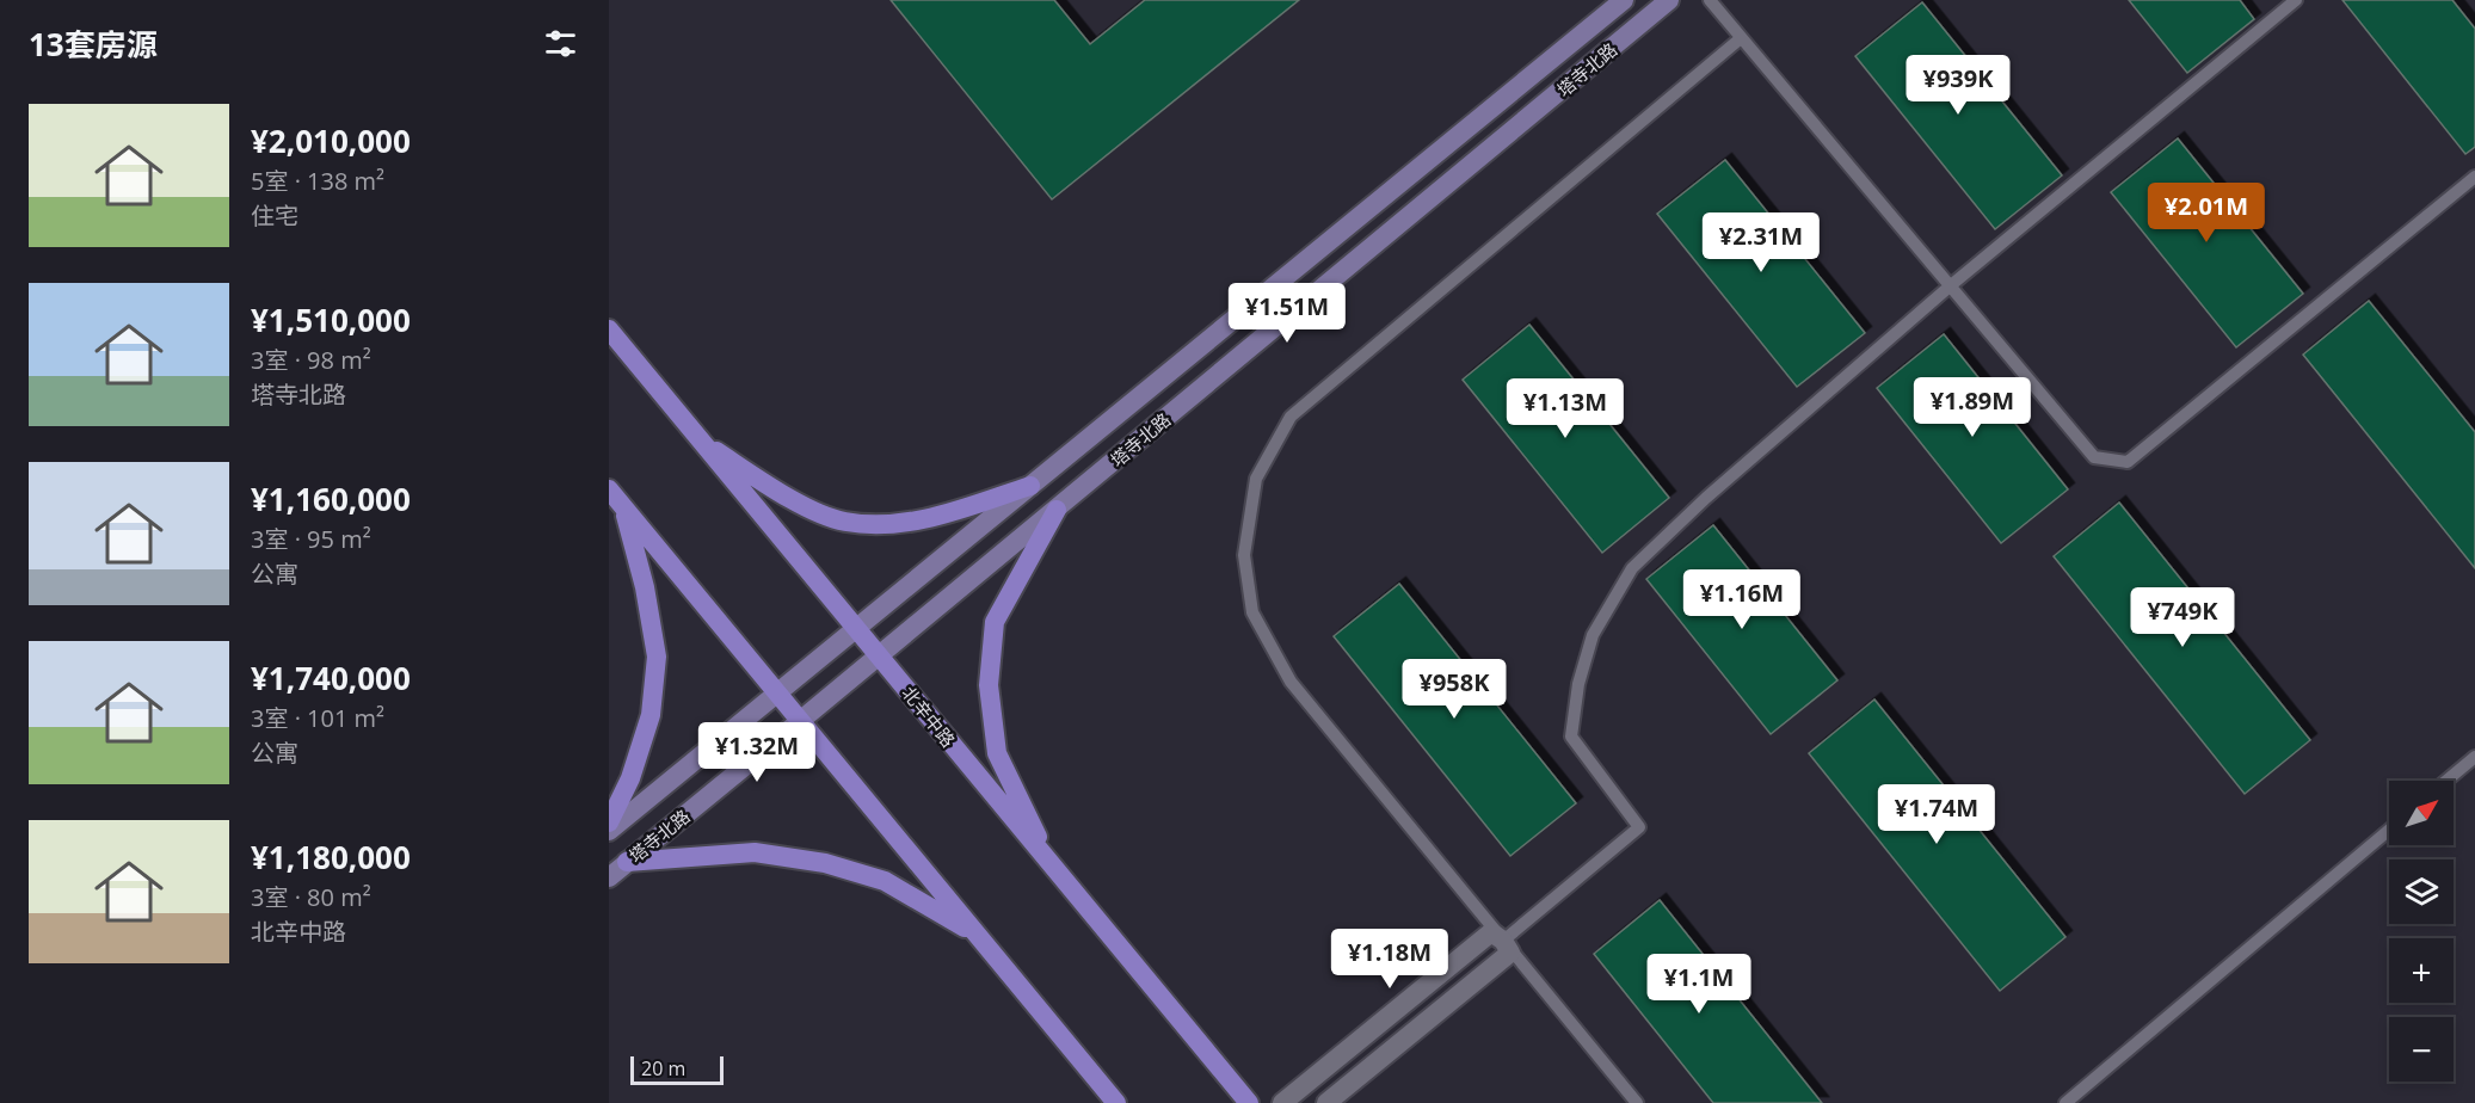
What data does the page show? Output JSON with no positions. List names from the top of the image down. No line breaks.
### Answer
{"streets":{"main road":["塔寺北路","北辛中路"]},"crossings":[["塔寺北路","北辛中路"]],"scale_bar":"20 m","north":"top right","page":{"heading":"13套房源","price":["¥939K","¥2.01M","¥2.31M","¥1.51M","¥1.89M","¥1.13M","¥1.16M","¥749K","¥958K","¥1.32M","¥1.74M","¥1.18M","¥1.1M"],"list":[{"name":"¥2,010,000","note":"5室 · 138 m² · 住宅"},{"name":"¥1,510,000","note":"3室 · 98 m² · 塔寺北路"},{"name":"¥1,160,000","note":"3室 · 95 m² · 公寓"},{"name":"¥1,740,000","note":"3室 · 101 m² · 公寓"},{"name":"¥1,180,000","note":"3室 · 80 m² · 北辛中路"}],"map_buttons":["+","−"],"scale":"20 m"}}
